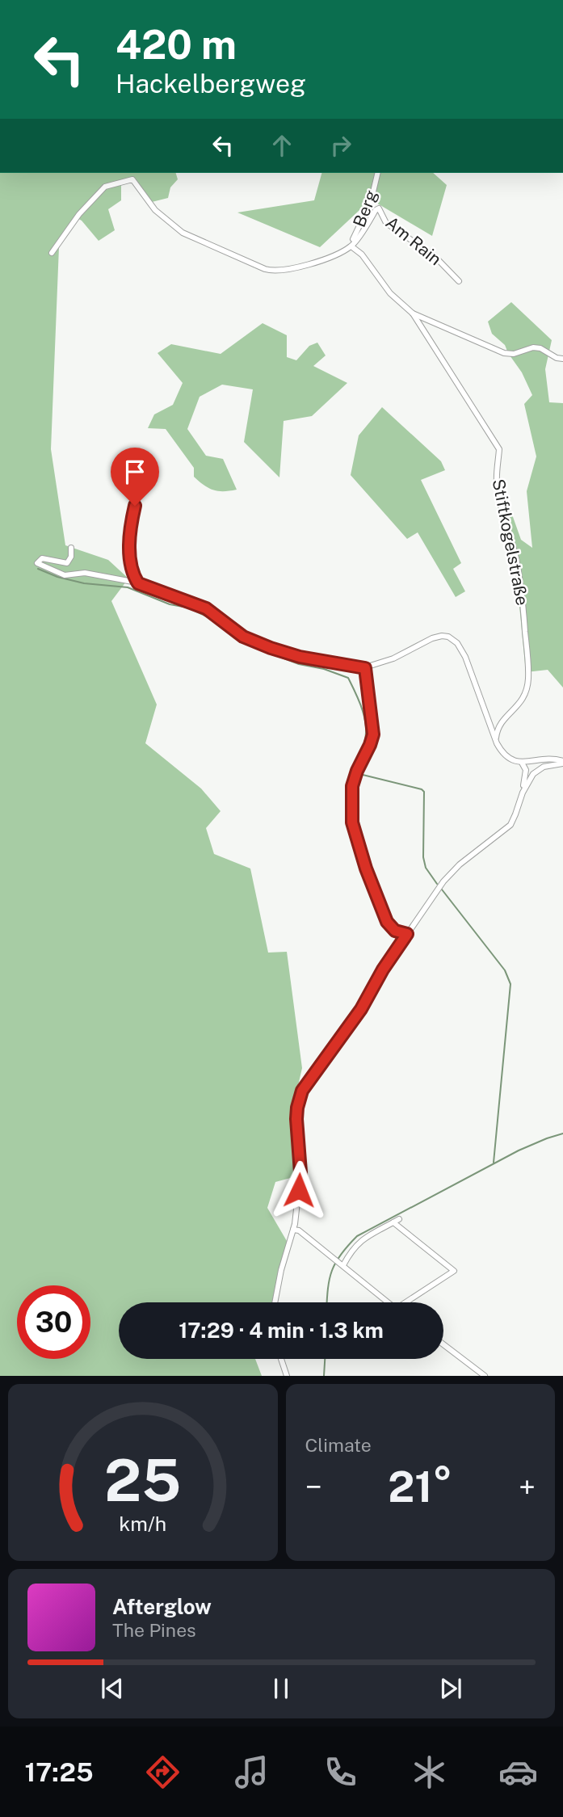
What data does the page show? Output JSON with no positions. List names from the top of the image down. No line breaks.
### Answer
{"streets":{"street":["Berg","Am Rain","Stiftkogelstraße"]},"crossings":[["Berg","Am Rain"],["Berg","Stiftkogelstraße"],["Am Rain","Stiftkogelstraße"]],"page":{"turn":["420 m","Hackelbergweg"],"limit":"30","trip":"17:29 · 4 min · 1.3 km","tile":"Climate","heat":["−","21°","+"],"song":["Afterglow","The Pines"],"tabs":"17:25","gauge":["25","km/h"]}}
